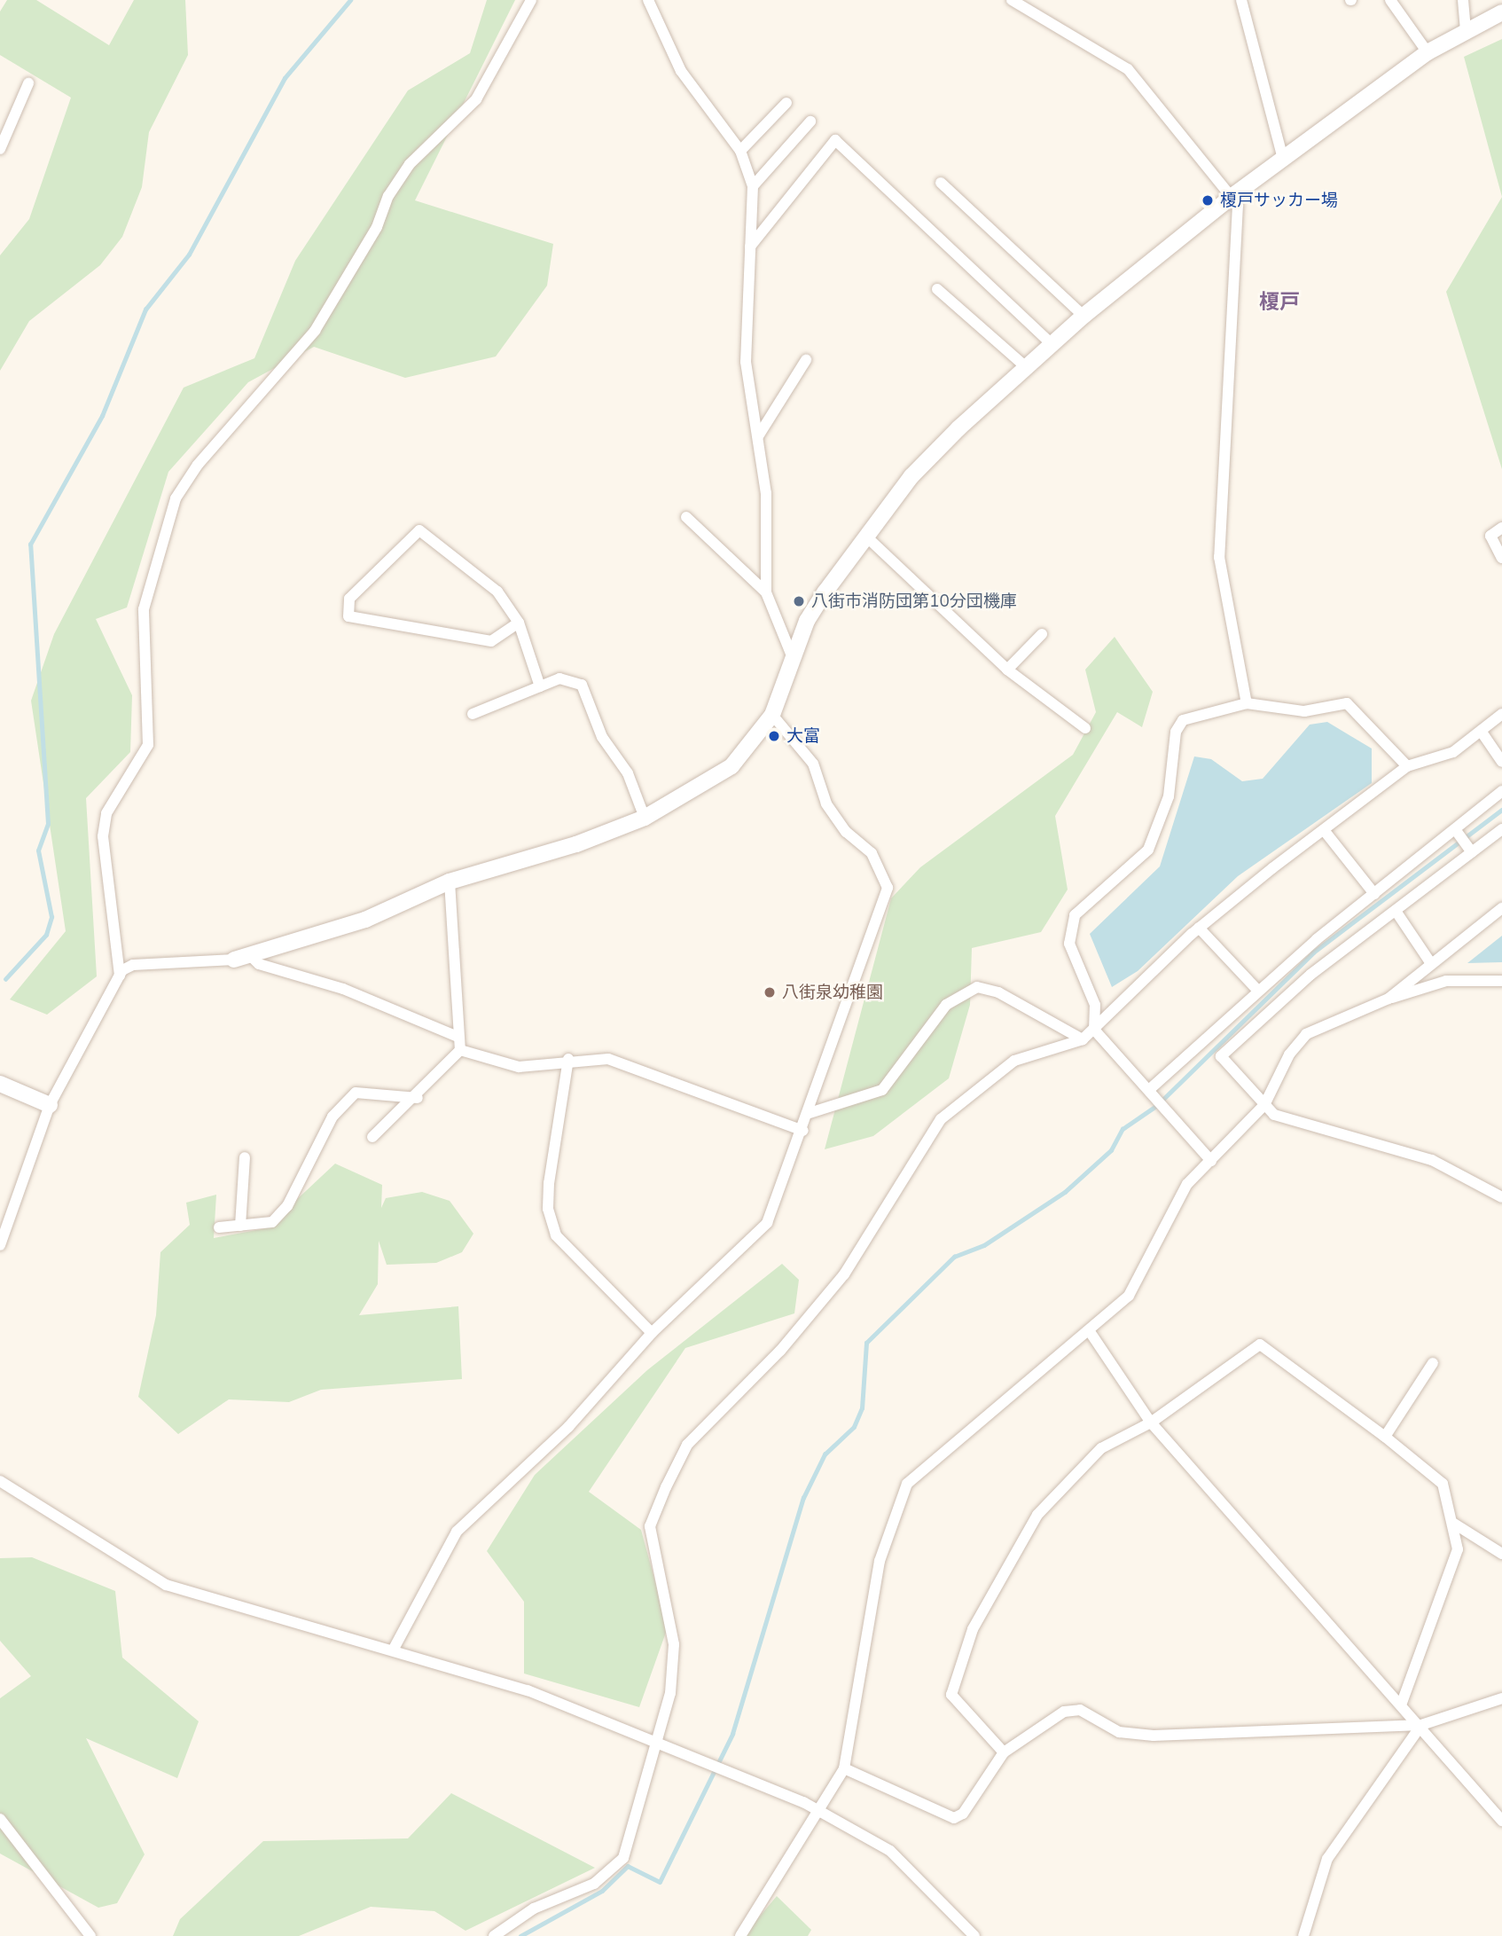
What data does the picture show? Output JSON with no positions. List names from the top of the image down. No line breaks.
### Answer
{"districts":["榎戸"],"places":["榎戸サッカー場","八街市消防団第10分団機庫","大富","八街泉幼稚園"]}
